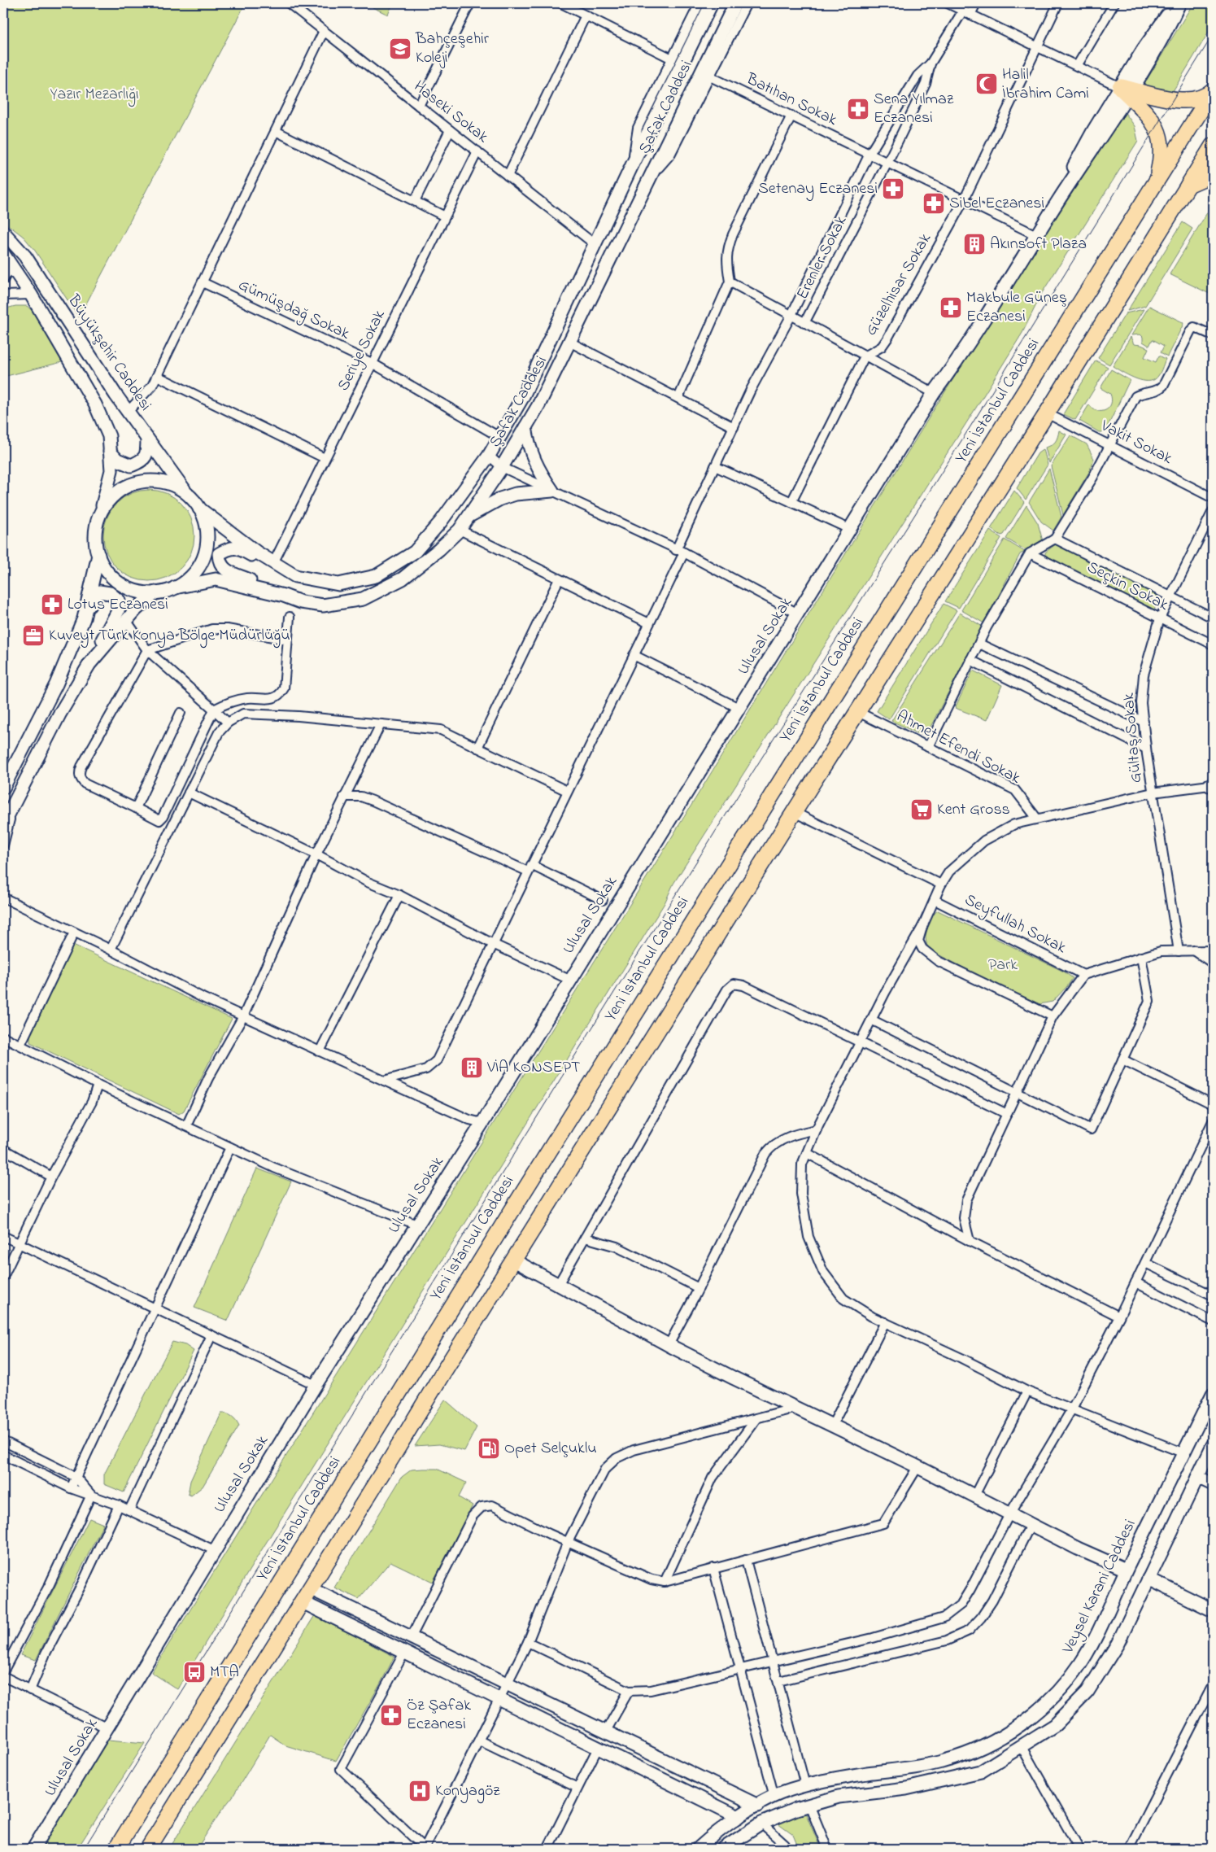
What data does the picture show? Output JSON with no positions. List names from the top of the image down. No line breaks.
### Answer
{"streets":{"highway":["Yeni İstanbul Caddesi"],"street":["Batıhan Sokak","Şafak Caddesi","Haseki Sokak","Erenler Sokak","Güzelhisar Sokak","Gümüşdağ Sokak","Seriye Sokak","Büyükşehir Caddesi","Vakit Sokak","Seçkin Sokak","Ulusal Sokak","Gültaş Sokak","Ahmet Efendi Sokak","Seyfullah Sokak","Veysel Karani Caddesi"]},"crossings":[["Batıhan Sokak","Erenler Sokak"],["Batıhan Sokak","Güzelhisar Sokak"],["Batıhan Sokak","Ulusal Sokak"],["Şafak Caddesi","Haseki Sokak"],["Şafak Caddesi","Gümüşdağ Sokak"],["Şafak Caddesi","Seriye Sokak"],["Şafak Caddesi","Büyükşehir Caddesi"],["Haseki Sokak","Seriye Sokak"],["Gümüşdağ Sokak","Seriye Sokak"],["Seçkin Sokak","Gültaş Sokak"]],"parks":["Yazır Mezarlığı","Park"],"places":{"school or university":["Bahçeşehir Koleji"],"mosque":["Halil İbrahim Cami"],"pharmacy":["Sena Yılmaz Eczanesi","Setenay Eczanesi","Sibel Eczanesi","Makbule Güneş Eczanesi","Lotus Eczanesi","Öz Şafak Eczanesi"],"building":["Akınsoft Plaza","VİA KONSEPT"],"office":["Kuveyt Türk Konya Bölge Müdürlüğü"],"supermarket":["Kent Gross"],"fuel station":["Opet Selçuklu"],"bus stop":["MTA"],"hospital":["Konyagöz"]}}
